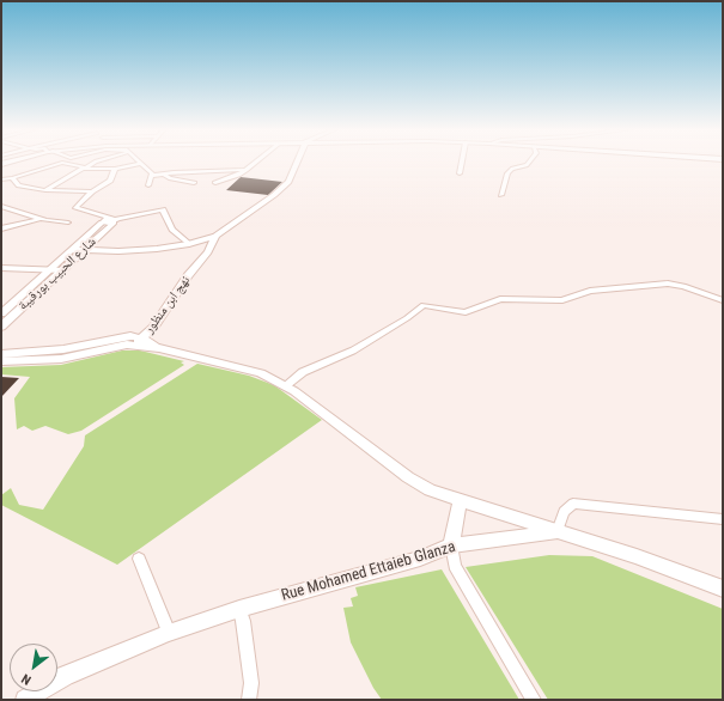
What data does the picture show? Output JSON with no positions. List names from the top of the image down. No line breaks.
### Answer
{"streets":{"street":["شارع الحبيب بورقيبة","نهج ابن منظور","Rue Mohamed Ettaieb Glanza"]},"north":"bottom left"}
